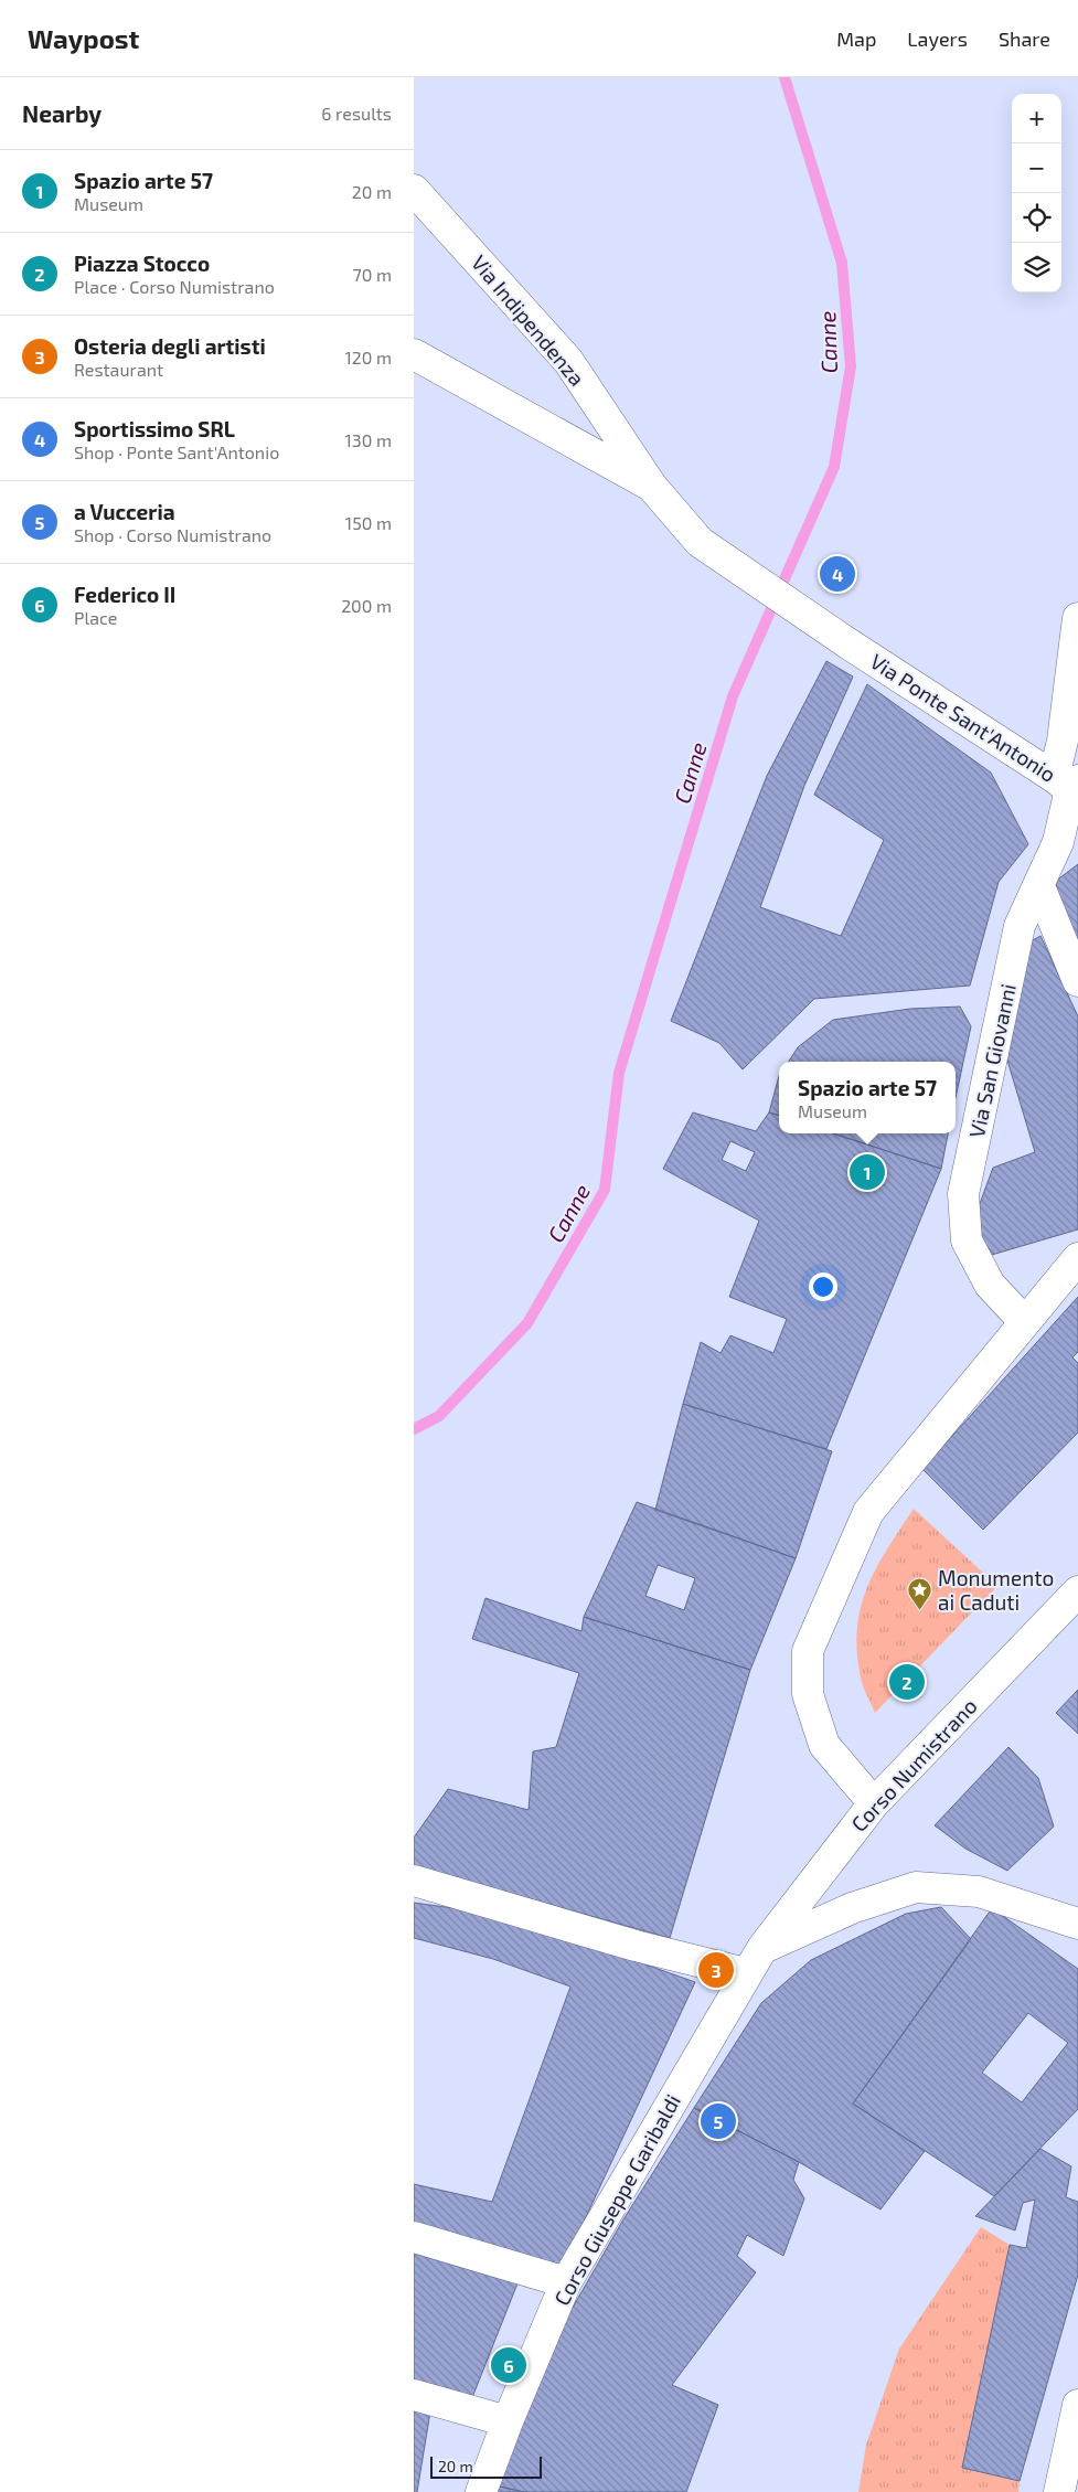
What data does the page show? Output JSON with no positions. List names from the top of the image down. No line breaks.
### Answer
{"streets":{"street":["Via Indipendenza","Via Ponte Sant'Antonio","Via San Giovanni","Corso Numistrano","Corso Giuseppe Garibaldi"]},"crossings":[["Via Indipendenza","Via Ponte Sant'Antonio"],["Via Ponte Sant'Antonio","Via San Giovanni"],["Corso Numistrano","Corso Giuseppe Garibaldi"]],"water":["Canne"],"places":{"place":["Monumento ai Caduti"]},"scale_bar":"20 m","page":{"header":"Waypost","nav":["Map","Layers","Share"],"heading":["Nearby","6 results"],"map_buttons":["+","−"],"list":[{"mark":"1","name":"Spazio arte 57","note":"Museum","value":"20 m"},{"mark":"2","name":"Piazza Stocco","note":"Place · Corso Numistrano","value":"70 m"},{"mark":"3","name":"Osteria degli artisti","note":"Restaurant","value":"120 m"},{"mark":"4","name":"Sportissimo SRL","note":"Shop · Ponte Sant'Antonio","value":"130 m"},{"mark":"5","name":"a Vucceria","note":"Shop · Corso Numistrano","value":"150 m"},{"mark":"6","name":"Federico II","note":"Place","value":"200 m"}],"pins":["4","1","2","3","5","6"],"popup":["Spazio arte 57","Museum"],"scale":"20 m"}}
